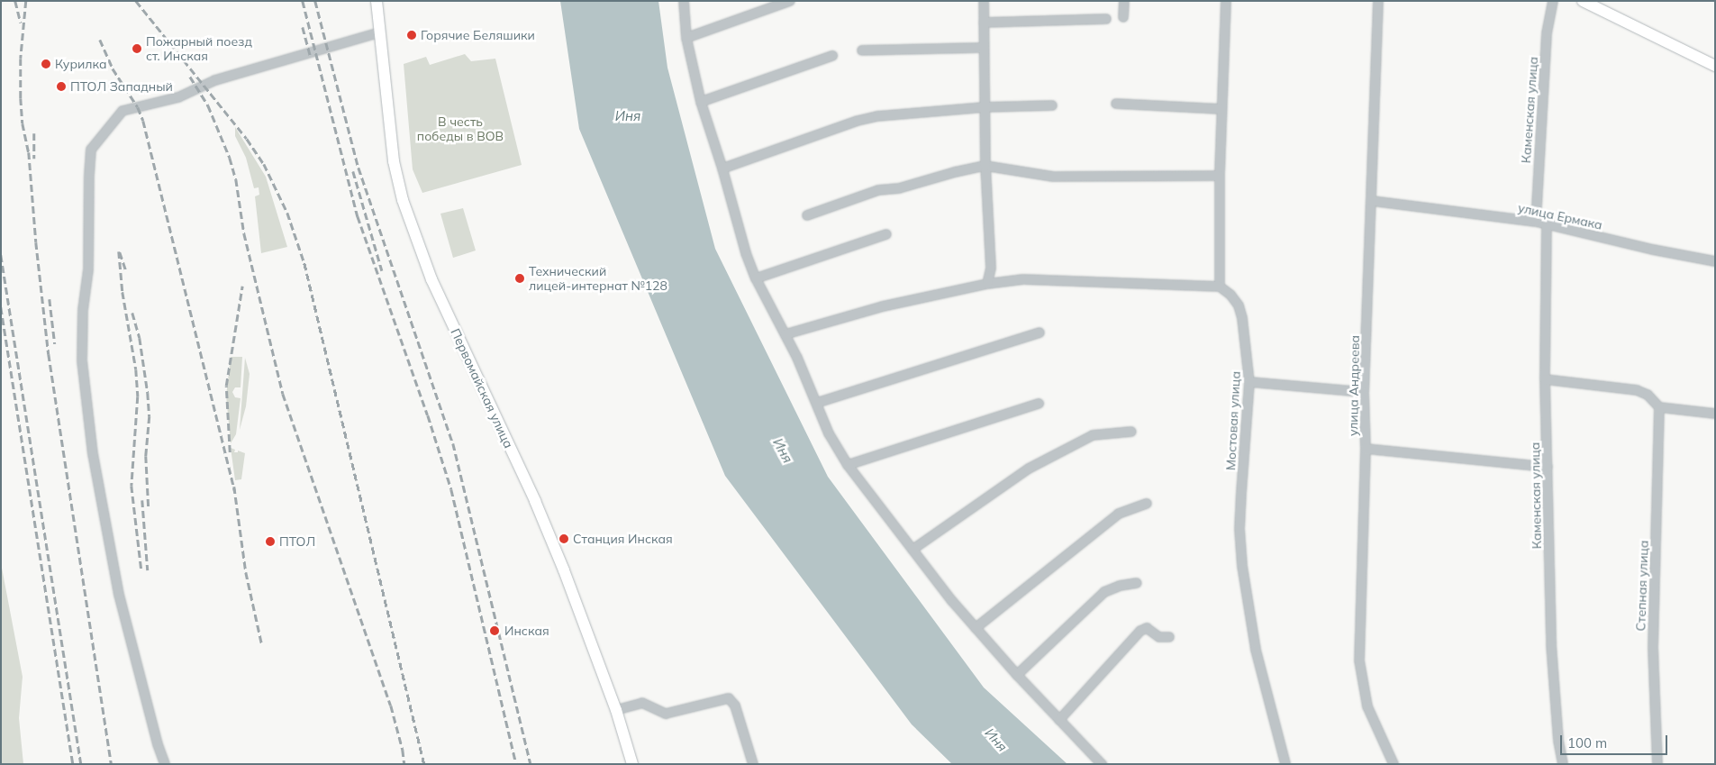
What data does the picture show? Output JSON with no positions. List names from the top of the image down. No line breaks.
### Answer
{"streets":{"main road":["Первомайская улица"],"street":["Каменская улица","улица Ермака","улица Андреева","Мостовая улица","Степная улица"]},"crossings":[["Каменская улица","улица Ермака"],["улица Ермака","улица Андреева"]],"water":["Иня"],"parks":["В честь победы в ВОВ"],"places":["Горячие Беляшики","Пожарный поезд ст. Инская","Курилка","ПТОЛ Западный","Технический лицей-интернат №128","Станция Инская","ПТОЛ","Инская"],"scale_bar":"100 m"}
